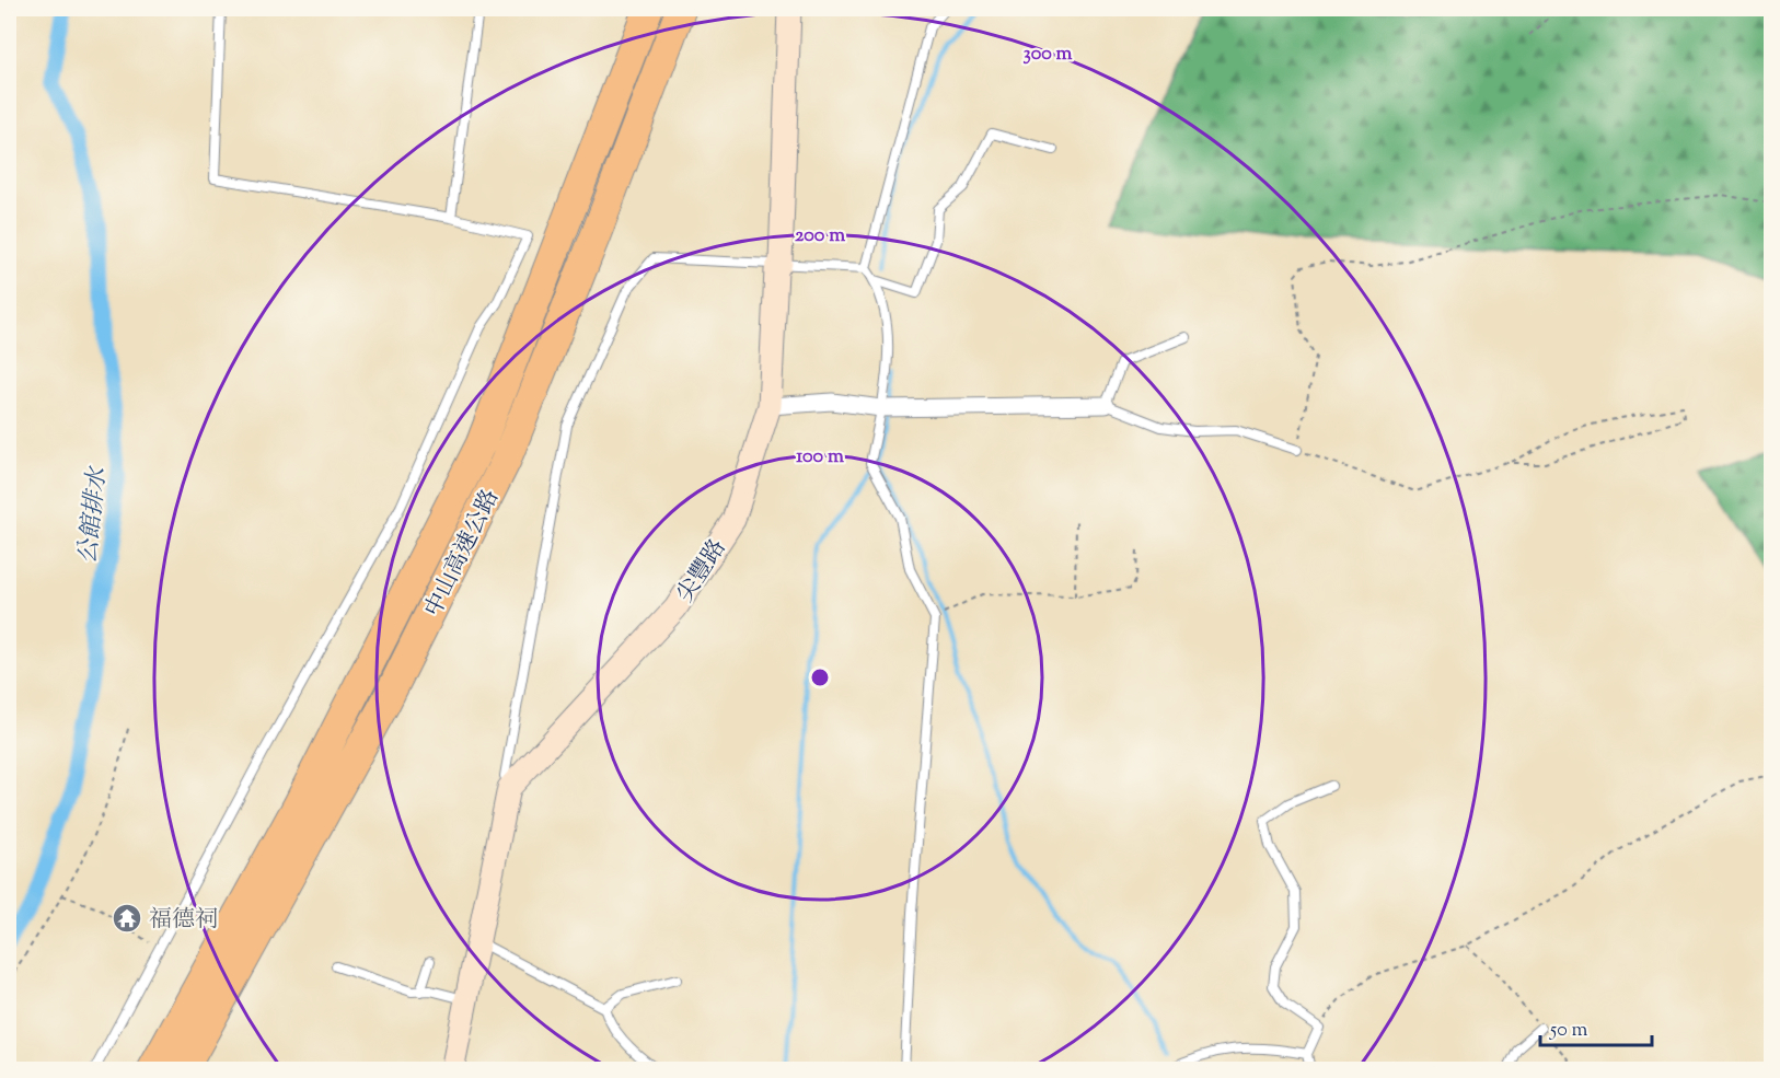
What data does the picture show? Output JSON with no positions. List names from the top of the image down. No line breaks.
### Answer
{"streets":{"highway":["中山高速公路"],"street":["尖豐路"]},"water":["公館排水"],"places":{"temple":["福德祠"]},"scale_bar":"50 m","rings":["300 m","200 m","100 m"]}
